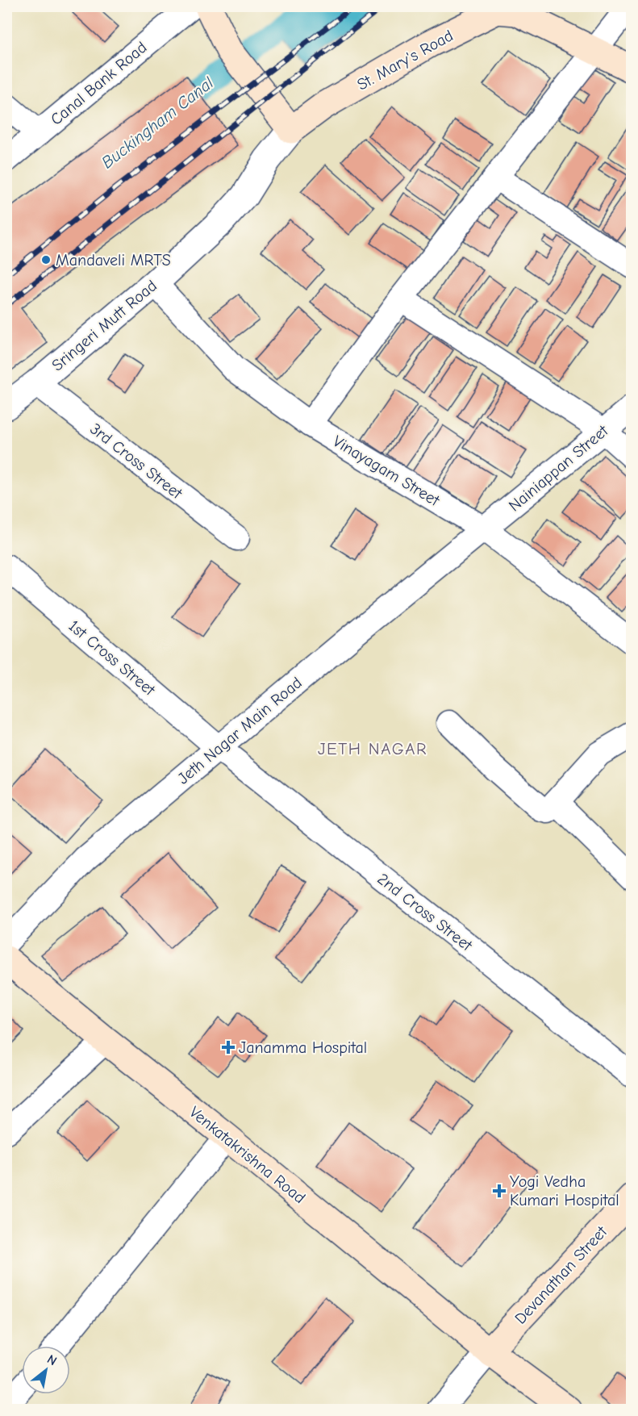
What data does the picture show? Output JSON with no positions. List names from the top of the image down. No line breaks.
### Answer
{"streets":{"main road":["St. Mary's Road","Venkatakrishna Road","Devanathan Street"],"street":["Canal Bank Road","Sringeri Mutt Road","3rd Cross Street","Nainiappan Street","Vinayagam Street","1st Cross Street","Jeth Nagar Main Road","2nd Cross Street"]},"crossings":[["St. Mary's Road","Sringeri Mutt Road"],["Sringeri Mutt Road","3rd Cross Street"],["Sringeri Mutt Road","Vinayagam Street"],["Nainiappan Street","Vinayagam Street"],["Nainiappan Street","Jeth Nagar Main Road"],["Vinayagam Street","Jeth Nagar Main Road"],["1st Cross Street","Jeth Nagar Main Road"],["1st Cross Street","2nd Cross Street"],["Jeth Nagar Main Road","2nd Cross Street"],["Venkatakrishna Road","Devanathan Street"]],"districts":["JETH NAGAR"],"water":["Buckingham Canal"],"places":{"other":["Mandaveli MRTS"],"health":["Janamma Hospital","Yogi Vedha Kumari Hospital"]},"north":"top right"}
